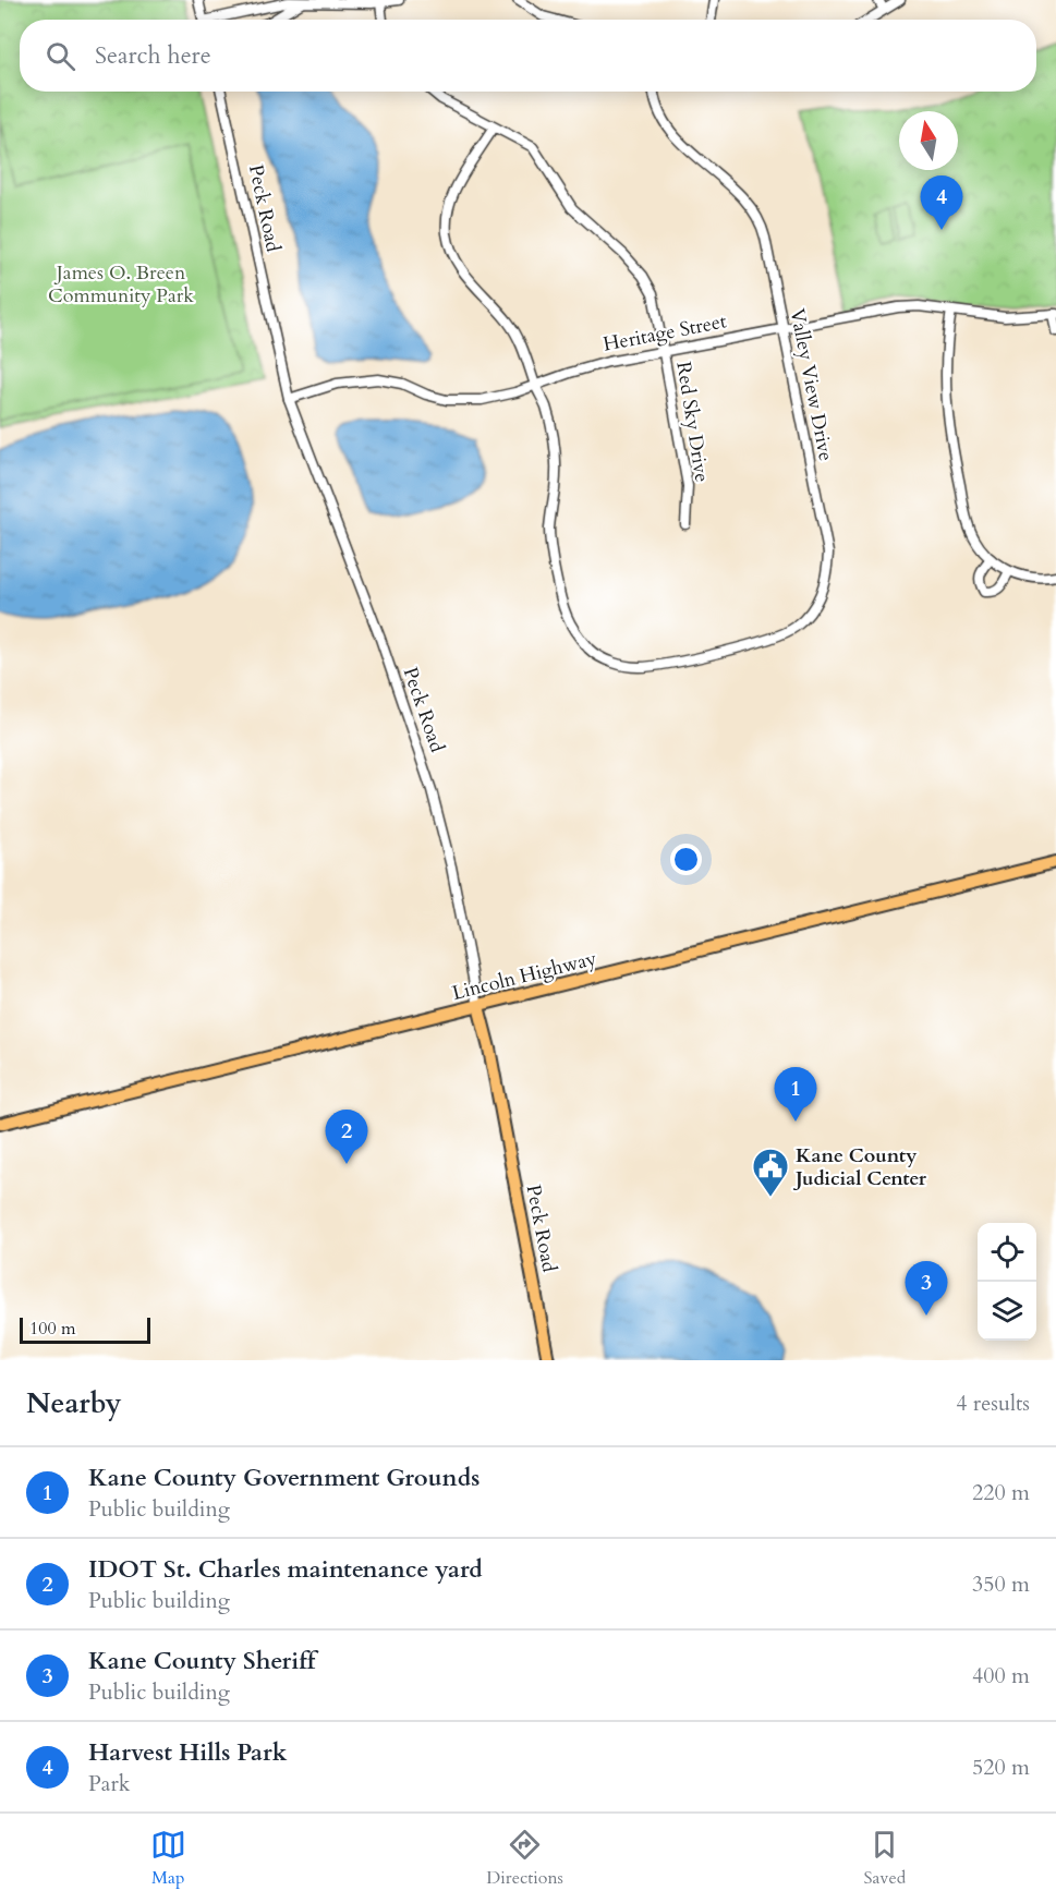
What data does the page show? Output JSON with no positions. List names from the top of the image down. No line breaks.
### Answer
{"streets":{"main road":["Peck Road","Lincoln Highway"],"street":["Heritage Street","Valley View Drive","Red Sky Drive"]},"crossings":[["Peck Road","Heritage Street"],["Peck Road","Lincoln Highway"],["Heritage Street","Valley View Drive"],["Heritage Street","Red Sky Drive"],["Valley View Drive","Red Sky Drive"]],"parks":["James O. Breen Community Park"],"places":{"public building":["Kane County Judicial Center"]},"scale_bar":"100 m","north":"top","page":{"search":"Search here","pins":["4","1","2","3"],"scale":"100 m","heading":["Nearby","4 results"],"list":[{"mark":"1","name":"Kane County Government Grounds","note":"Public building","value":"220 m"},{"mark":"2","name":"IDOT St. Charles maintenance yard","note":"Public building","value":"350 m"},{"mark":"3","name":"Kane County Sheriff","note":"Public building","value":"400 m"},{"mark":"4","name":"Harvest Hills Park","note":"Park","value":"520 m"}],"nav":["Map","Directions","Saved"]}}
